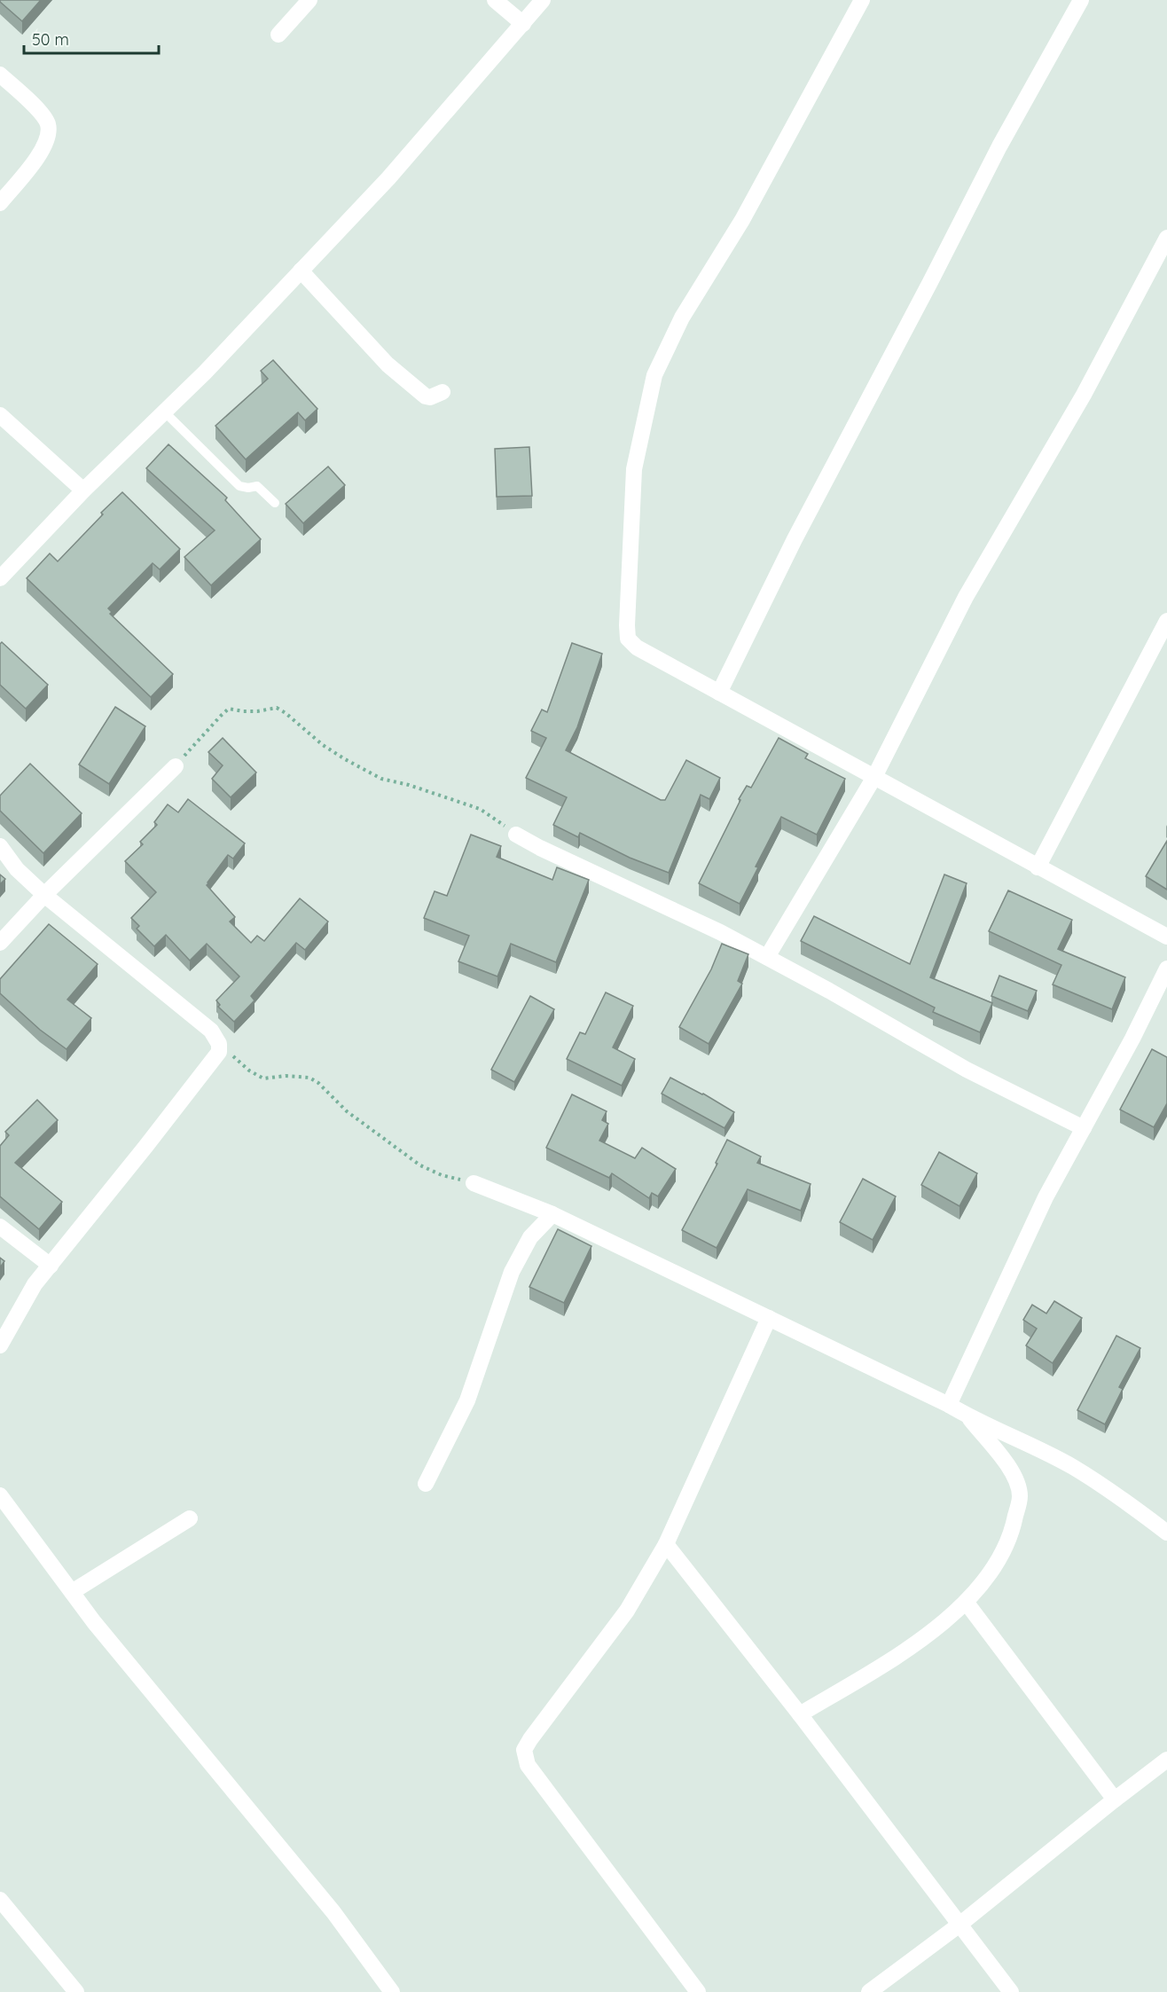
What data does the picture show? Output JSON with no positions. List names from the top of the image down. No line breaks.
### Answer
{"scale_bar":"50 m"}
